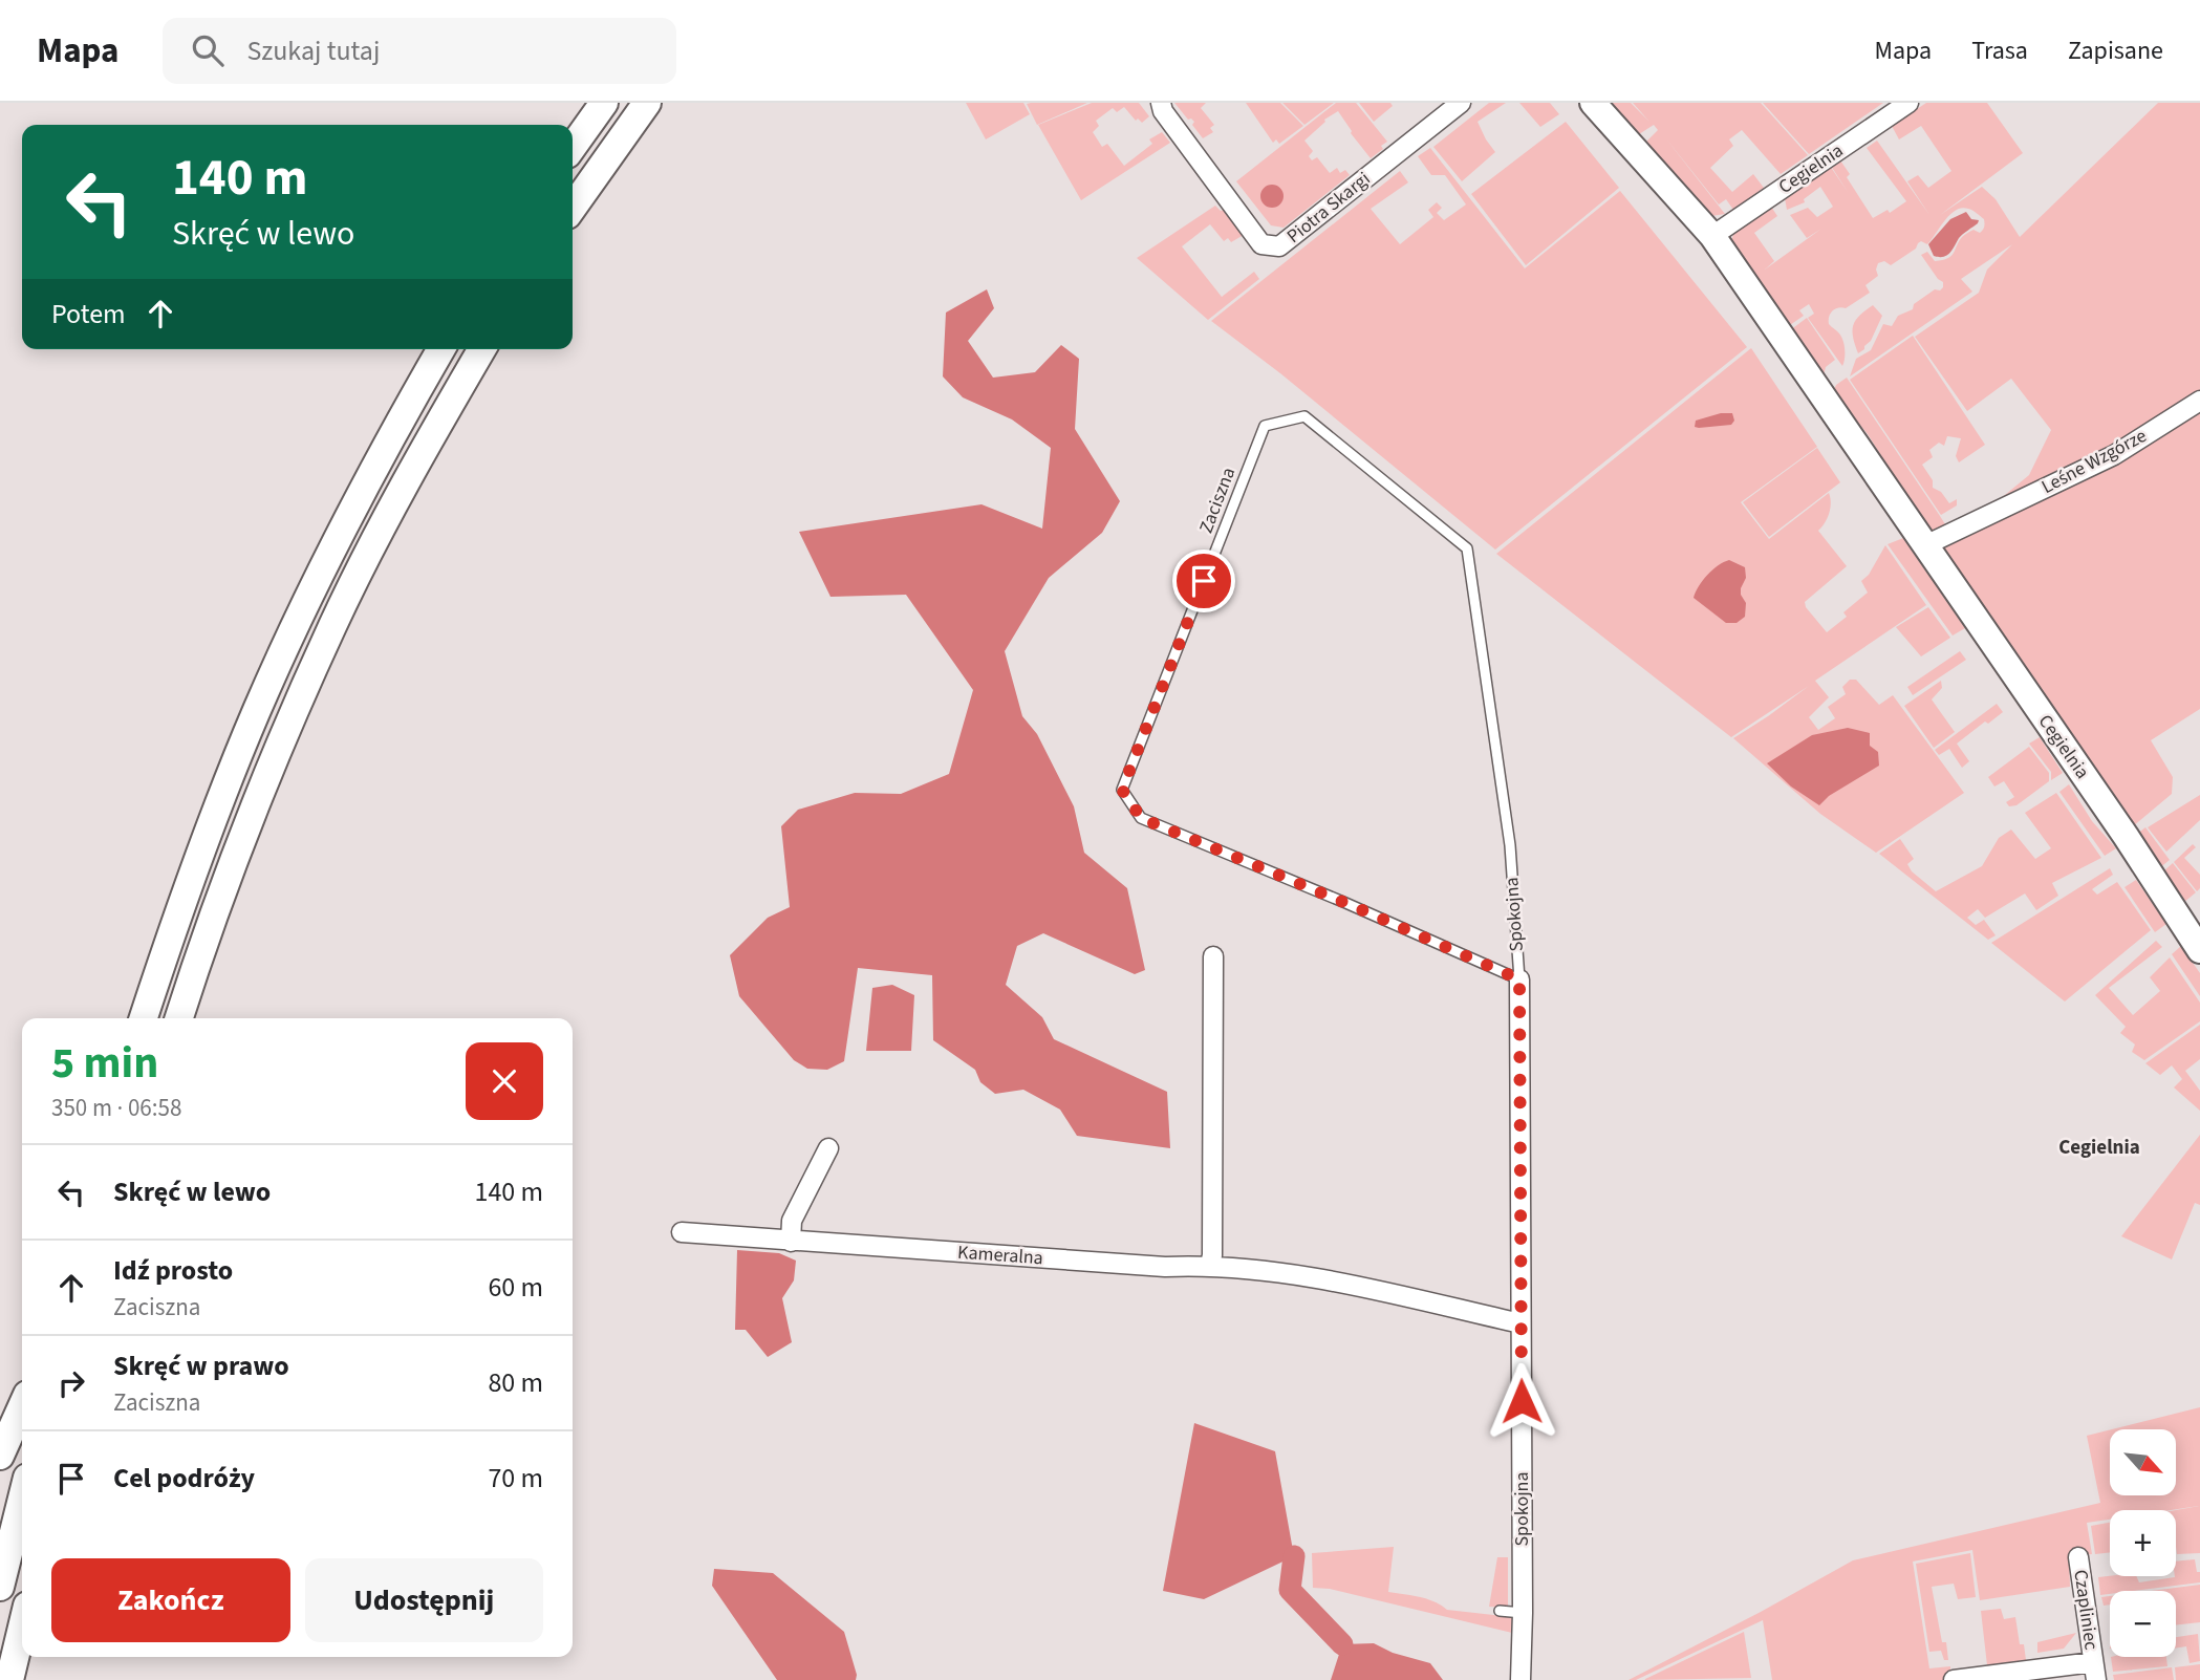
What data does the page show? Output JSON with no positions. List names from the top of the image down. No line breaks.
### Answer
{"streets":{"street":["Cegielnia","Piotra Skargi","Leśne Wzgórze","Spokojna","Kameralna","Czapliniec"],"lane":["Zaciszna"]},"crossings":[["Cegielnia","Leśne Wzgórze"],["Zaciszna","Spokojna"],["Spokojna","Kameralna"]],"districts":["Cegielnia"],"north":"bottom right","page":{"header":"Mapa","search":"Szukaj tutaj","nav":["Mapa","Trasa","Zapisane"],"turn":["140 m","Skręć w lewo"],"then":"Potem","heading":["5 min","350 m · 06:58"],"list":[{"name":"Skręć w lewo","value":"140 m"},{"name":"Idź prosto","note":"Zaciszna","value":"60 m"},{"name":"Skręć w prawo","note":"Zaciszna","value":"80 m"},{"name":"Cel podróży","value":"70 m"}],"map_buttons":["+","−"],"buttons":["Zakończ","Udostępnij"]}}
